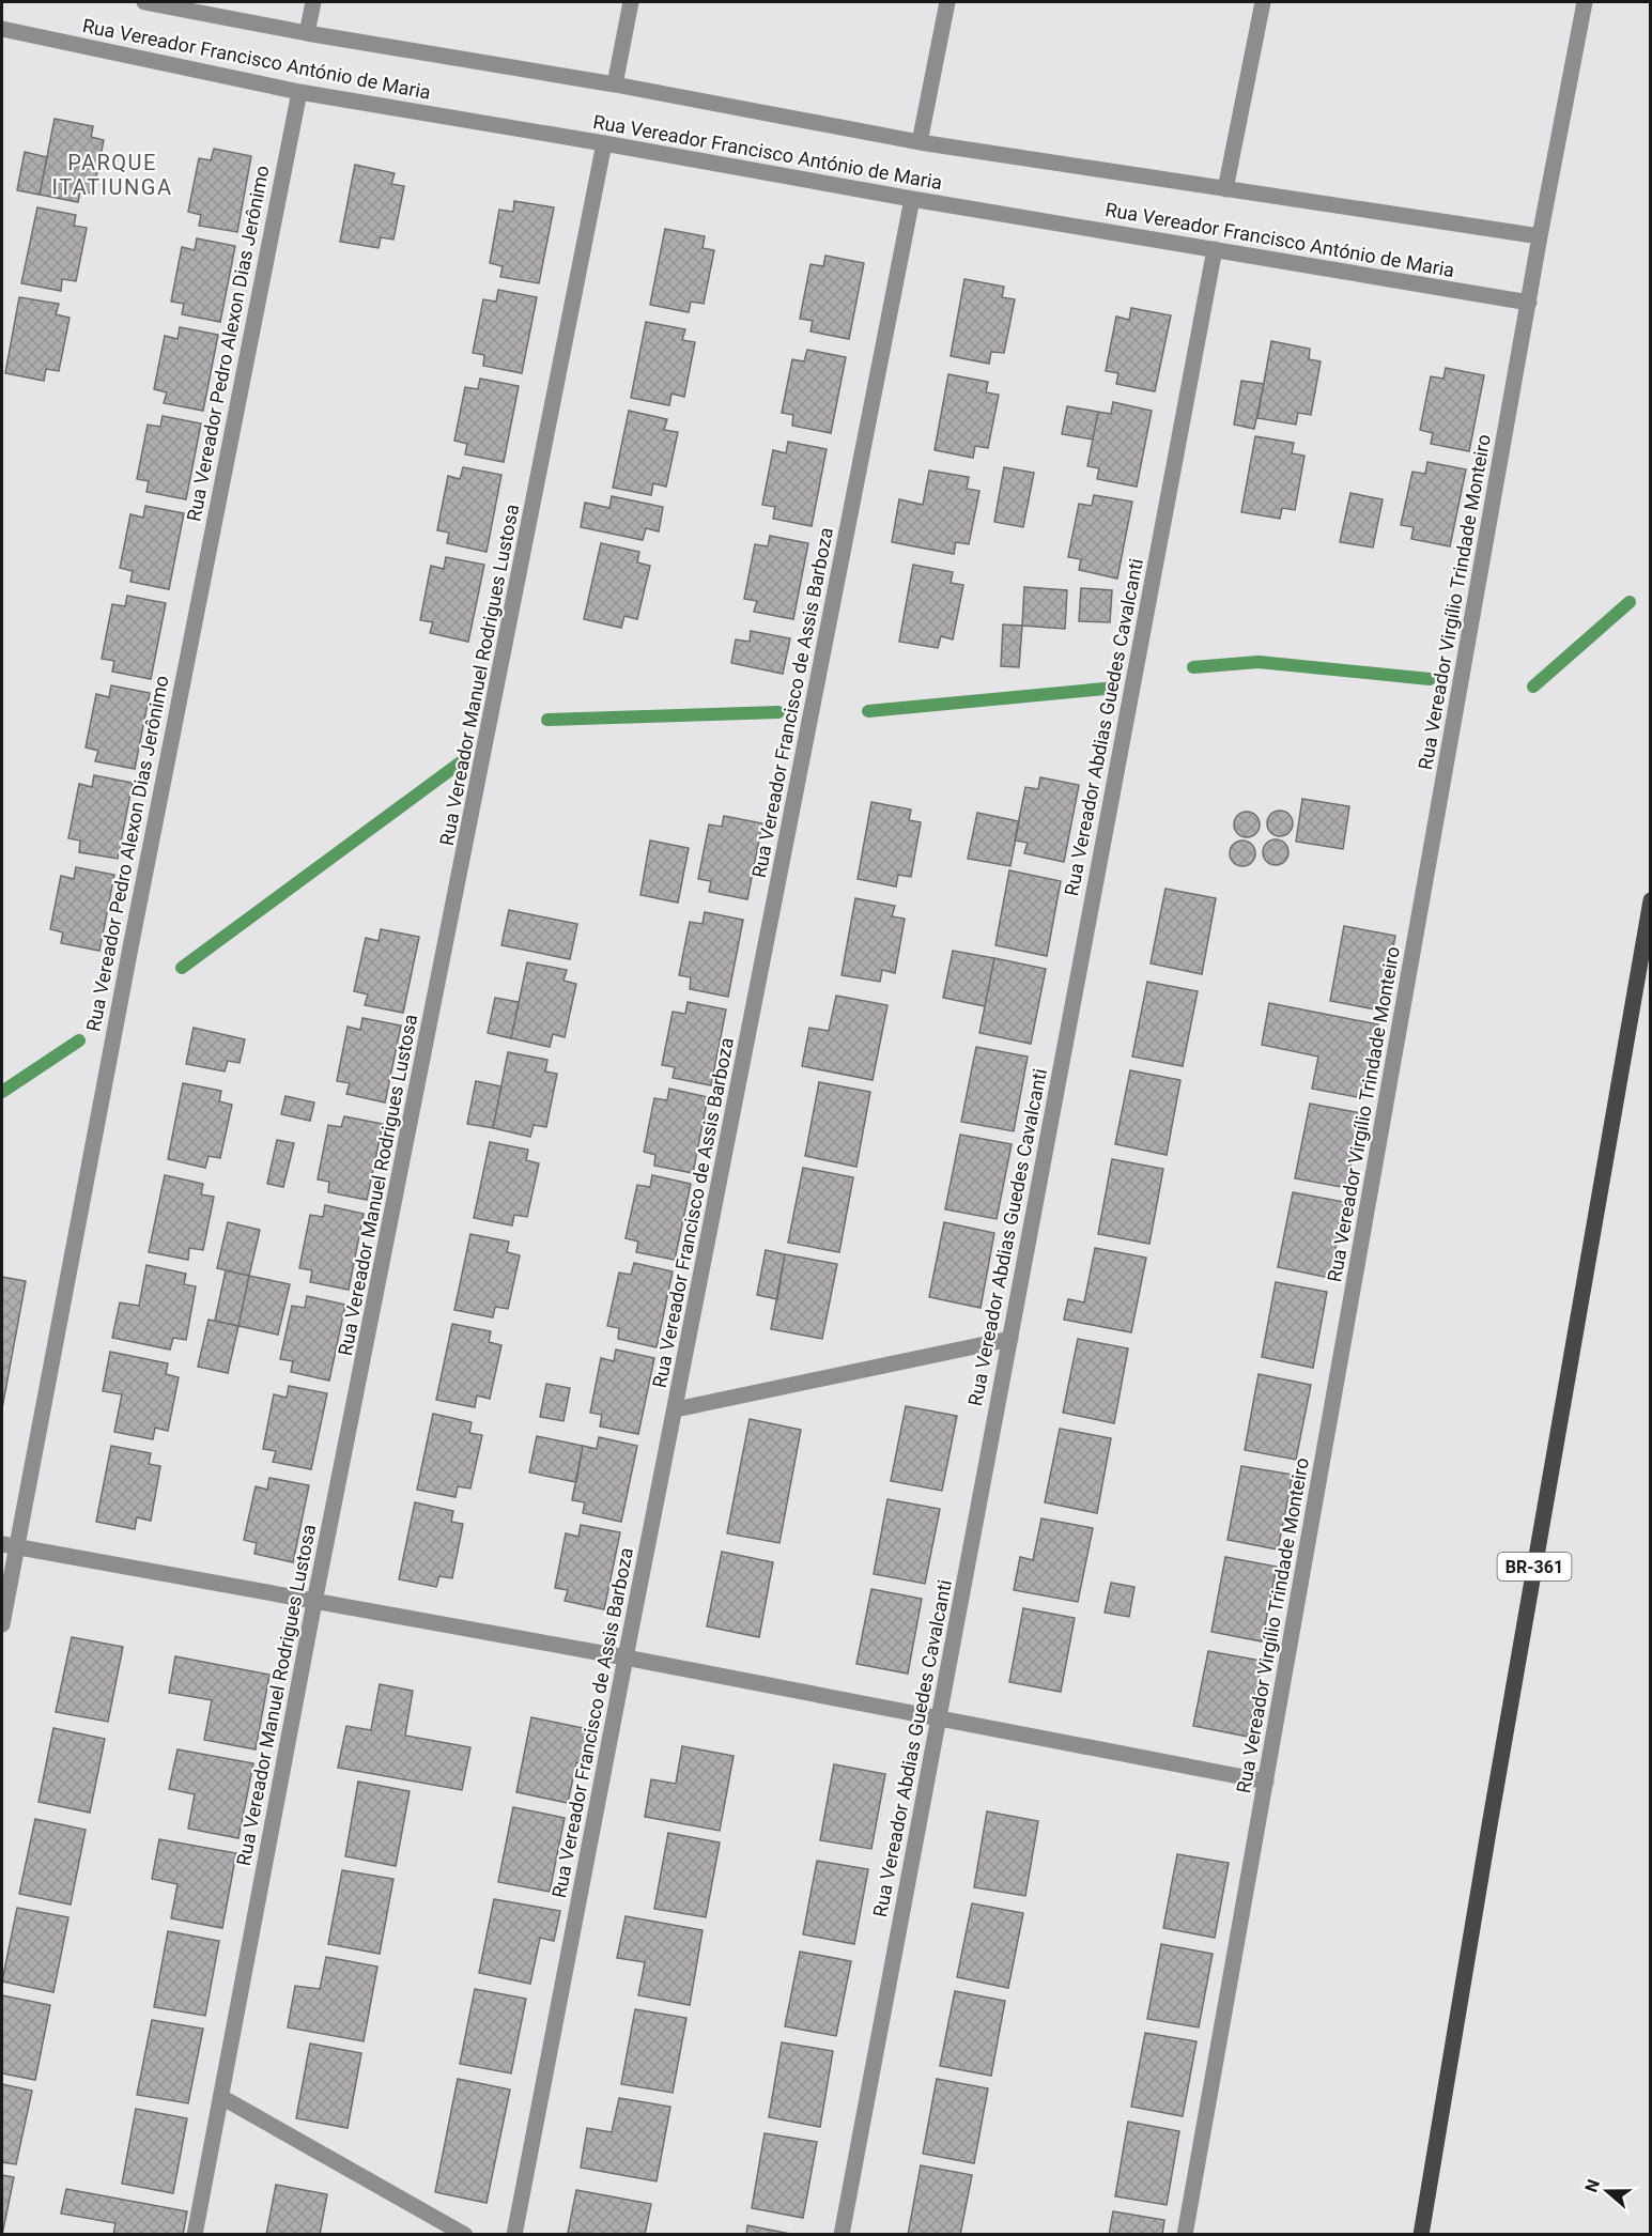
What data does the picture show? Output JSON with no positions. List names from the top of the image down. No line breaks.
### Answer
{"streets":{"main road":["BR-361"],"street":["Rua Vereador Francisco António de Maria","Rua Vereador Pedro Alexon Dias Jerônimo","Rua Vereador Virgílio Trindade Monteiro","Rua Vereador Manuel Rodrigues Lustosa","Rua Vereador Francisco de Assis Barboza","Rua Vereador Abdias Guedes Cavalcanti"]},"crossings":[["Rua Vereador Francisco António de Maria","Rua Vereador Pedro Alexon Dias Jerônimo"],["Rua Vereador Francisco António de Maria","Rua Vereador Virgílio Trindade Monteiro"],["Rua Vereador Francisco António de Maria","Rua Vereador Manuel Rodrigues Lustosa"],["Rua Vereador Francisco António de Maria","Rua Vereador Francisco de Assis Barboza"],["Rua Vereador Francisco António de Maria","Rua Vereador Abdias Guedes Cavalcanti"]],"districts":["PARQUE ITATIUNGA"],"north":"left"}
